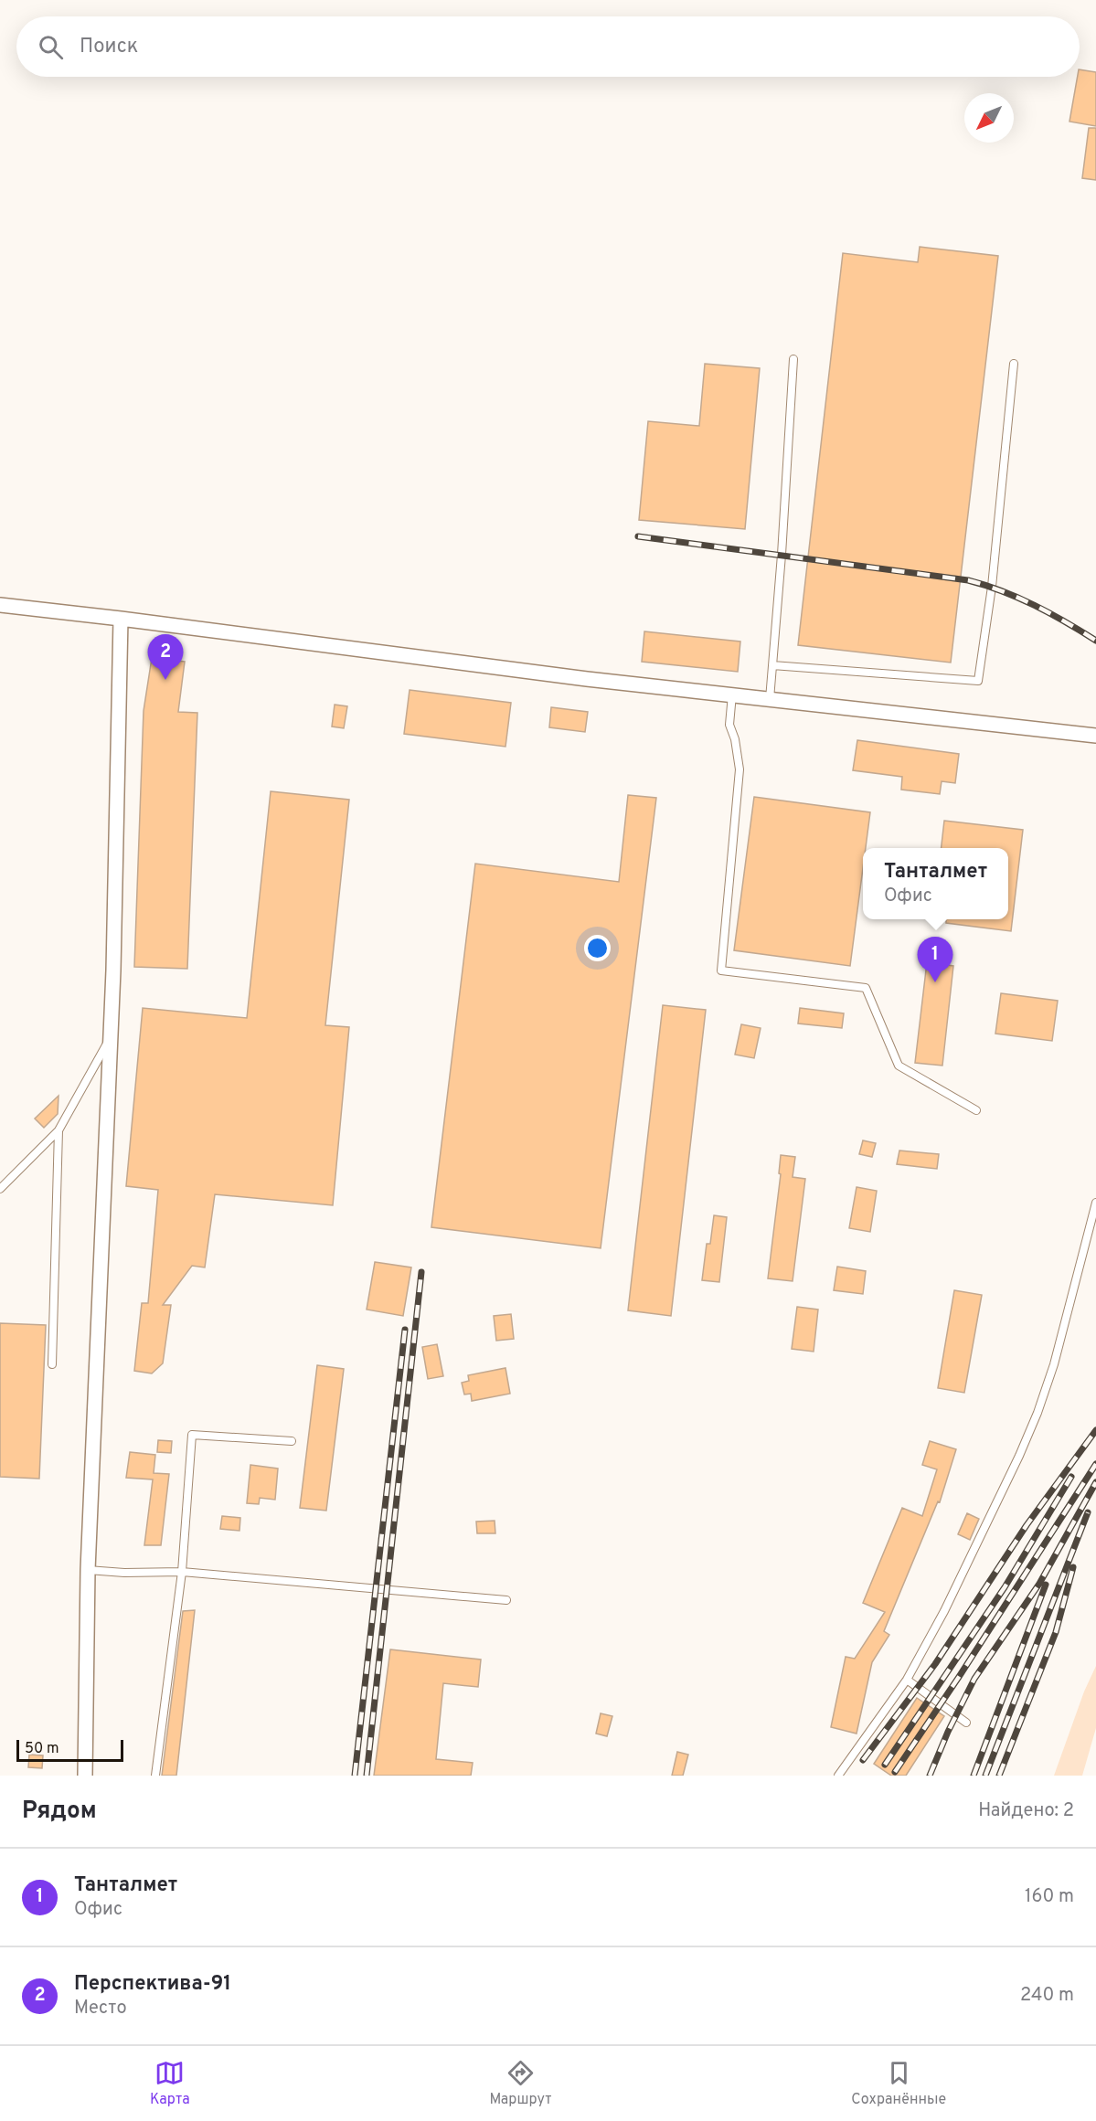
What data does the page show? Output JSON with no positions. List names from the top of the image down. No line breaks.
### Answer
{"scale_bar":"50 m","north":"bottom left","page":{"search":"Поиск","pins":["2","1"],"popup":["Танталмет","Офис"],"scale":"50 m","heading":["Рядом","Найдено: 2"],"list":[{"mark":"1","name":"Танталмет","note":"Офис","value":"160 m"},{"mark":"2","name":"Перспектива-91","note":"Место","value":"240 m"}],"nav":["Карта","Маршрут","Сохранённые"]}}
